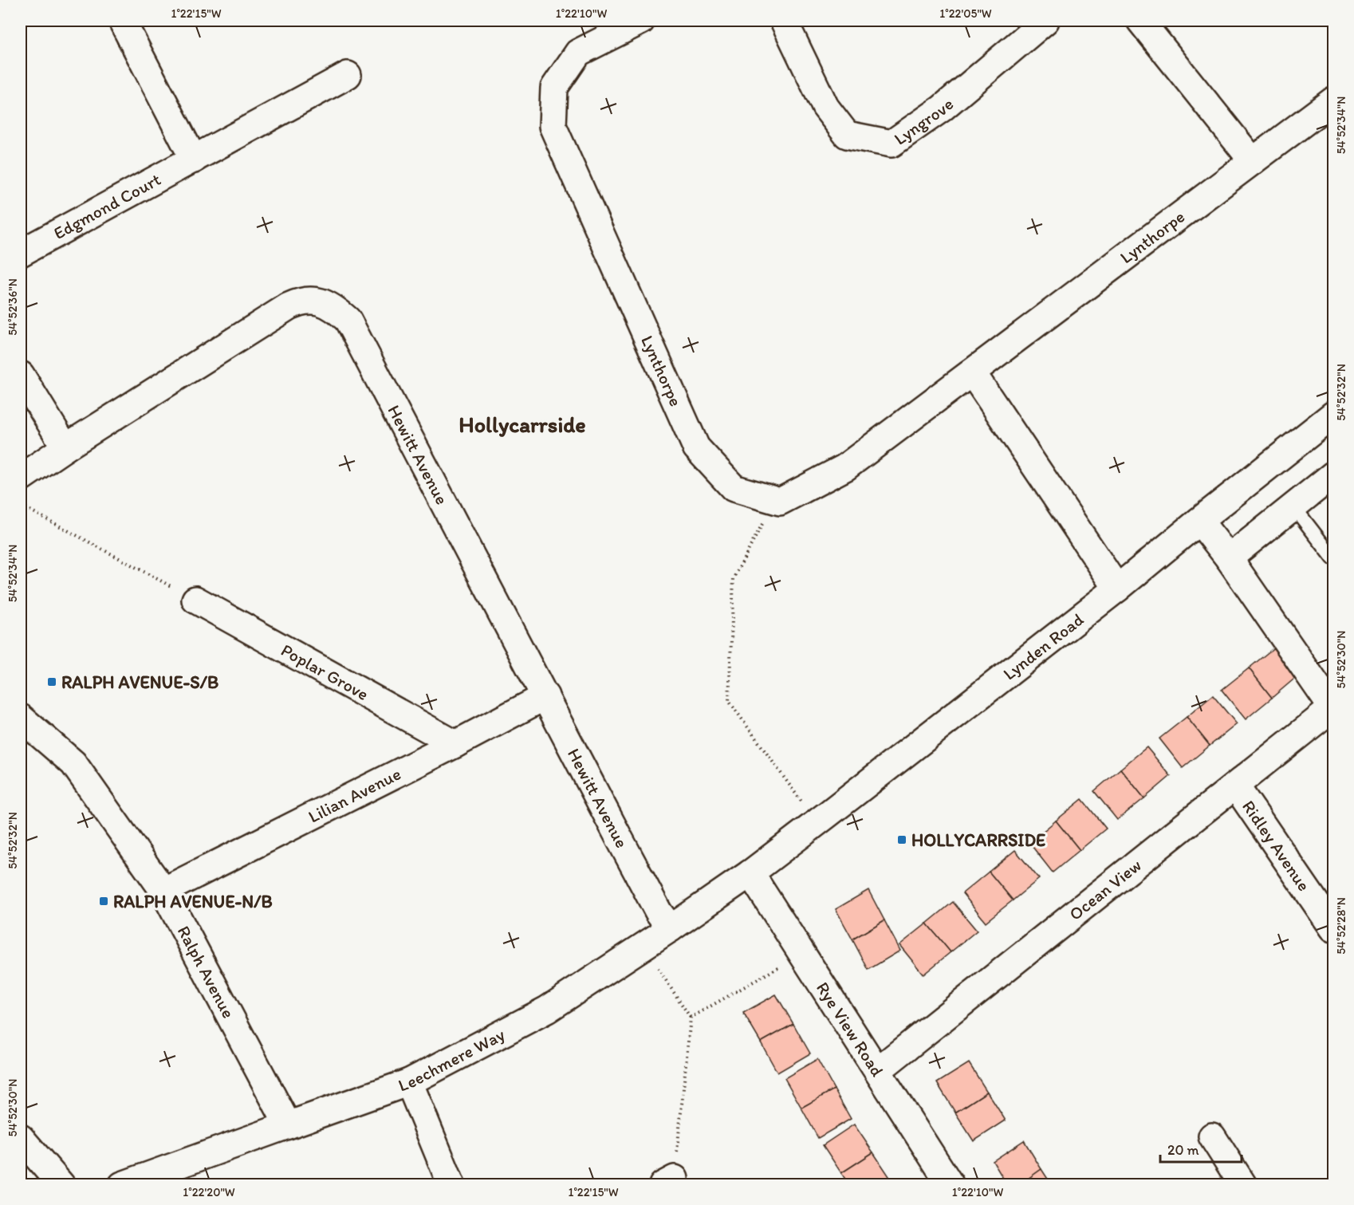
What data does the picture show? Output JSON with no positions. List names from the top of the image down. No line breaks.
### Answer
{"streets":{"street":["Lyngrove","Edgmond Court","Lynthorpe","Hewitt Avenue","Lynden Road","Poplar Grove","Lilian Avenue","Ridley Avenue","Ocean View","Ralph Avenue","Rye View Road","Leechmere Way"]},"crossings":[["Hewitt Avenue","Lilian Avenue"],["Hewitt Avenue","Leechmere Way"],["Lynden Road","Rye View Road"],["Lynden Road","Leechmere Way"],["Poplar Grove","Lilian Avenue"],["Lilian Avenue","Ralph Avenue"],["Ridley Avenue","Ocean View"],["Ocean View","Rye View Road"],["Ralph Avenue","Leechmere Way"],["Rye View Road","Leechmere Way"]],"districts":["Hollycarrside"],"places":{"transit":["RALPH AVENUE-S/B","HOLLYCARRSIDE","RALPH AVENUE-N/B"]},"scale_bar":"20 m","coordinates":["1°22'15\"W","1°22'10\"W","1°22'05\"W","54°52'34\"N","54°52'36\"N","54°52'32\"N","54°52'30\"N","54°52'28\"N","1°22'20\"W"]}
